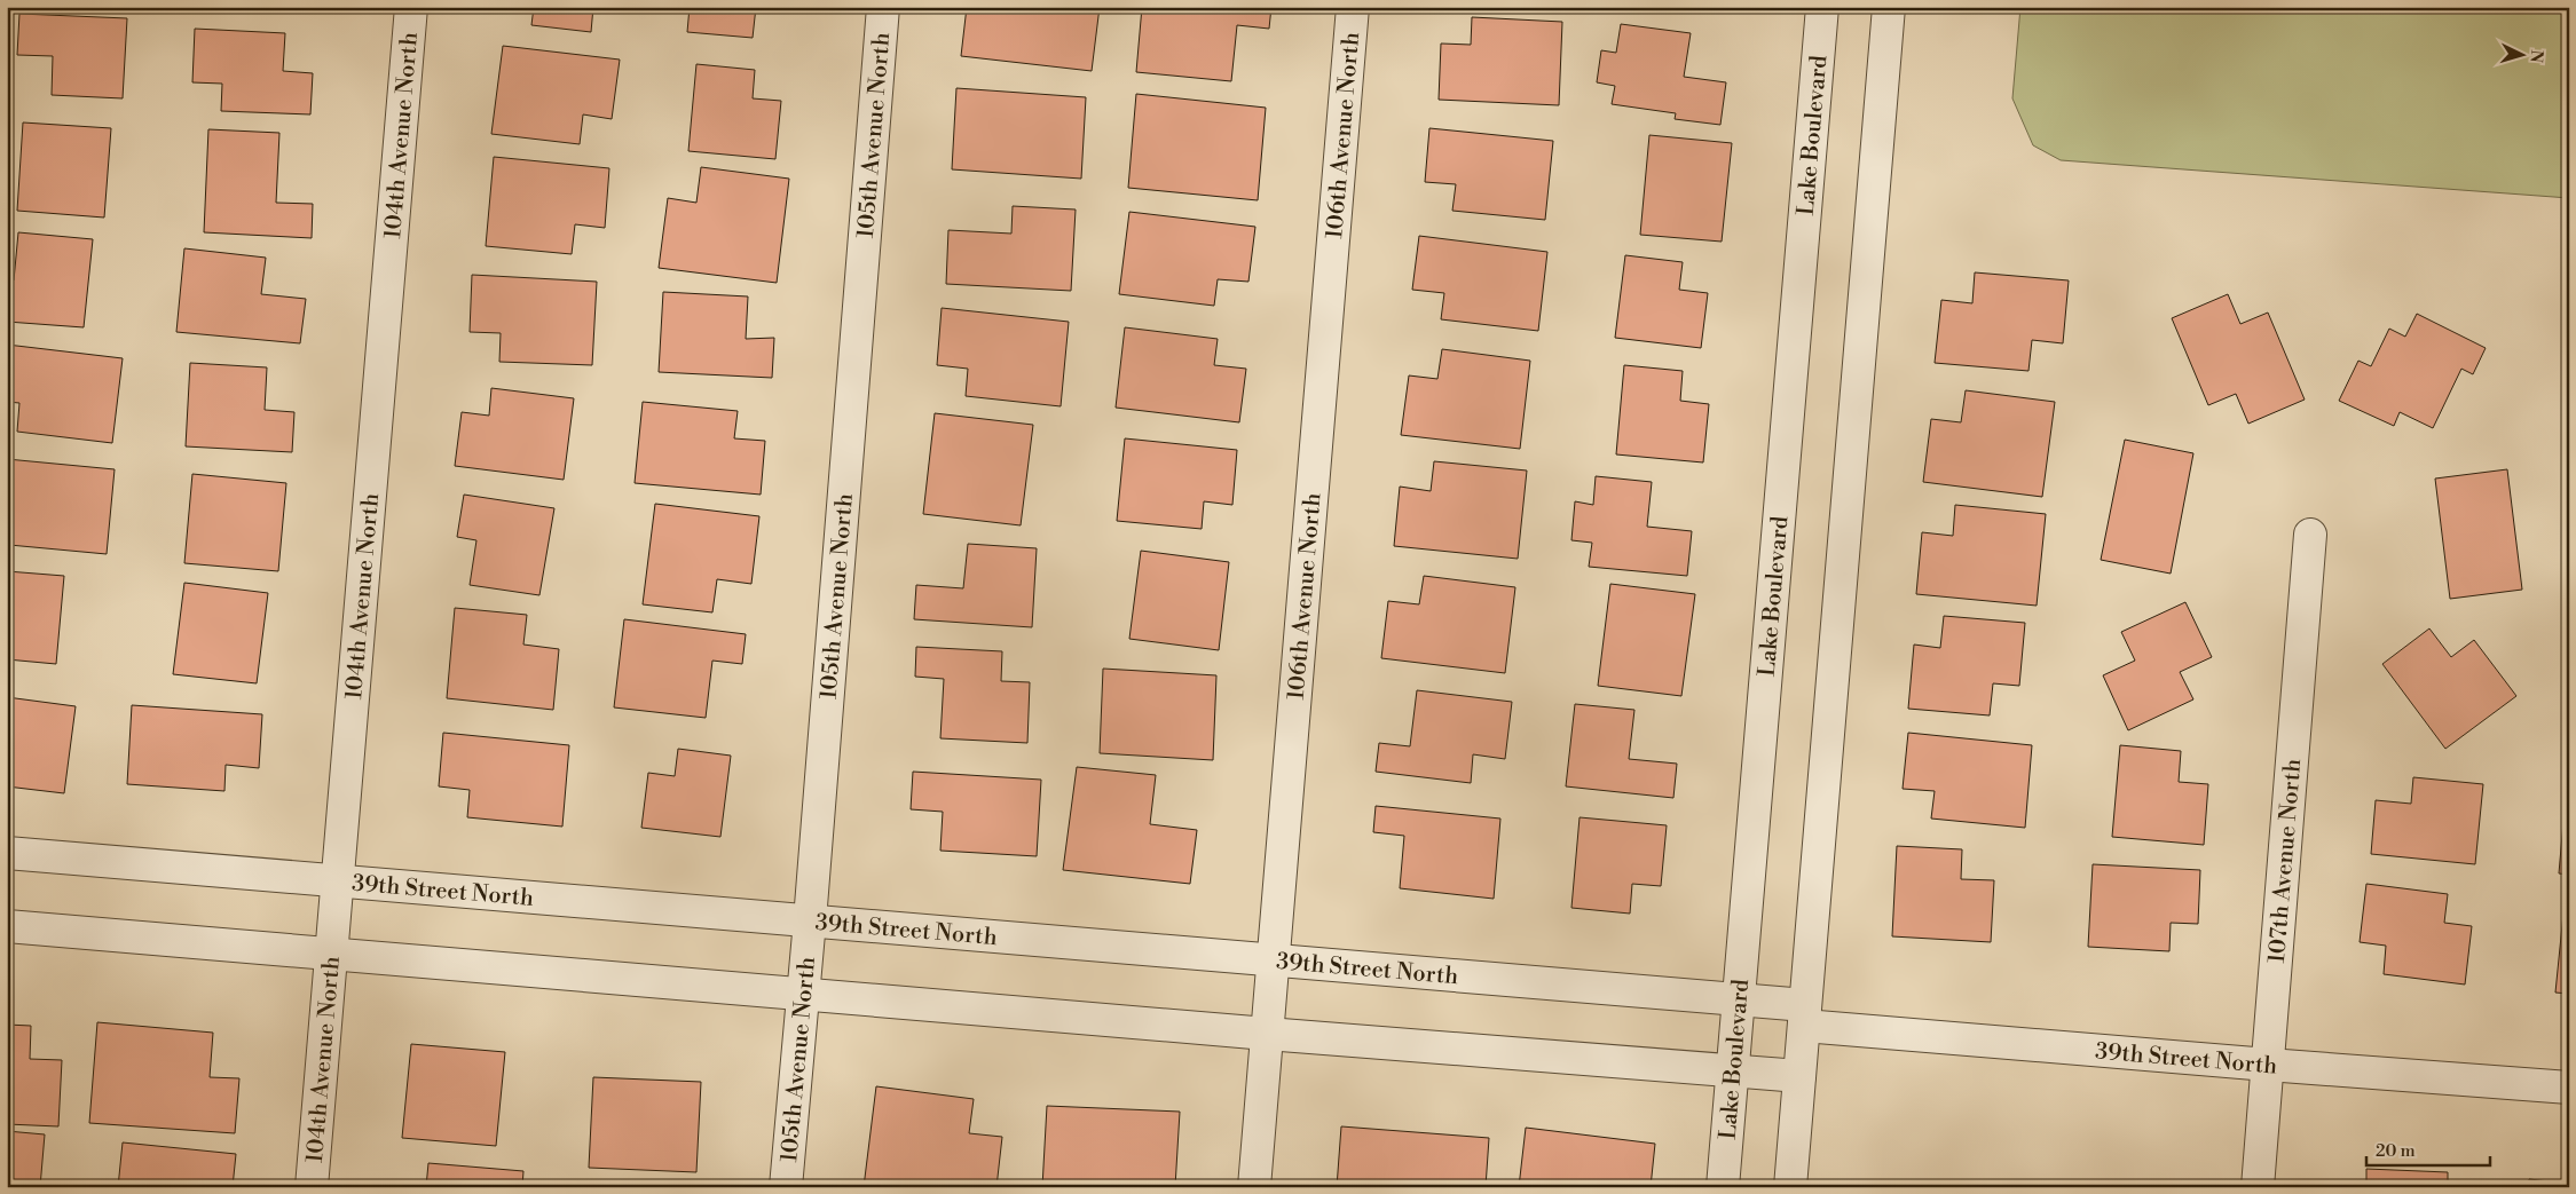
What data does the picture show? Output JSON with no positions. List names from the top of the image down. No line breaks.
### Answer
{"streets":{"street":["104th Avenue North","105th Avenue North","106th Avenue North","Lake Boulevard","107th Avenue North","39th Street North"]},"crossings":[["104th Avenue North","39th Street North"],["105th Avenue North","39th Street North"],["106th Avenue North","39th Street North"],["Lake Boulevard","39th Street North"],["107th Avenue North","39th Street North"]],"scale_bar":"20 m","north":"right"}
